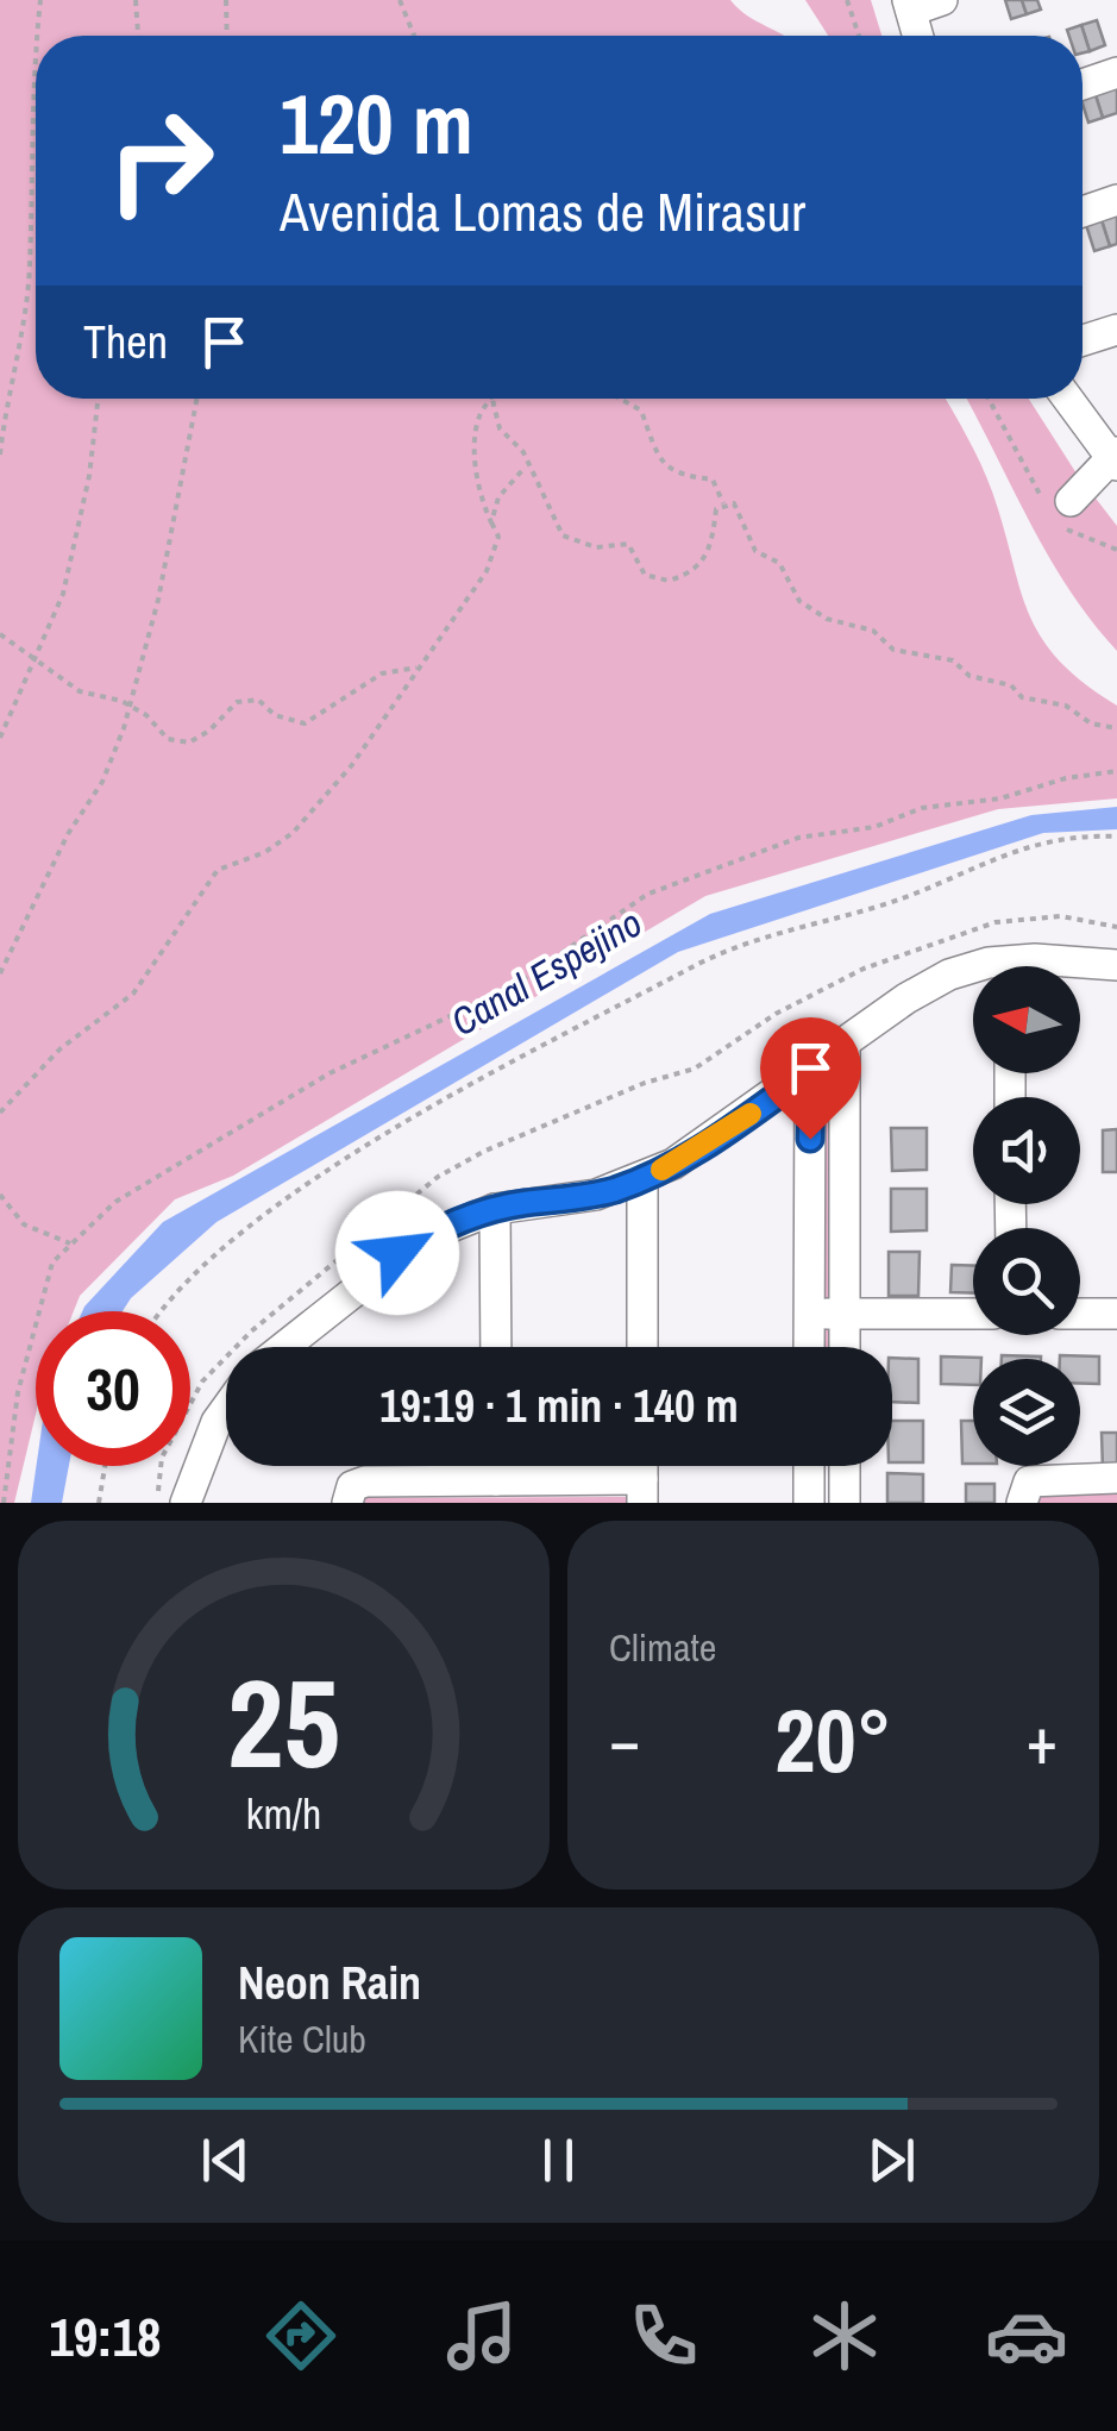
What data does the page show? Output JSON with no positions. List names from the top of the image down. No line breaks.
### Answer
{"water":["Canal Espejino"],"north":"left","page":{"turn":["120 m","Avenida Lomas de Mirasur"],"then":"Then","limit":"30","trip":"19:19 · 1 min · 140 m","tile":"Climate","heat":["−","20°","+"],"song":["Neon Rain","Kite Club"],"tabs":"19:18","gauge":["25","km/h"]}}
